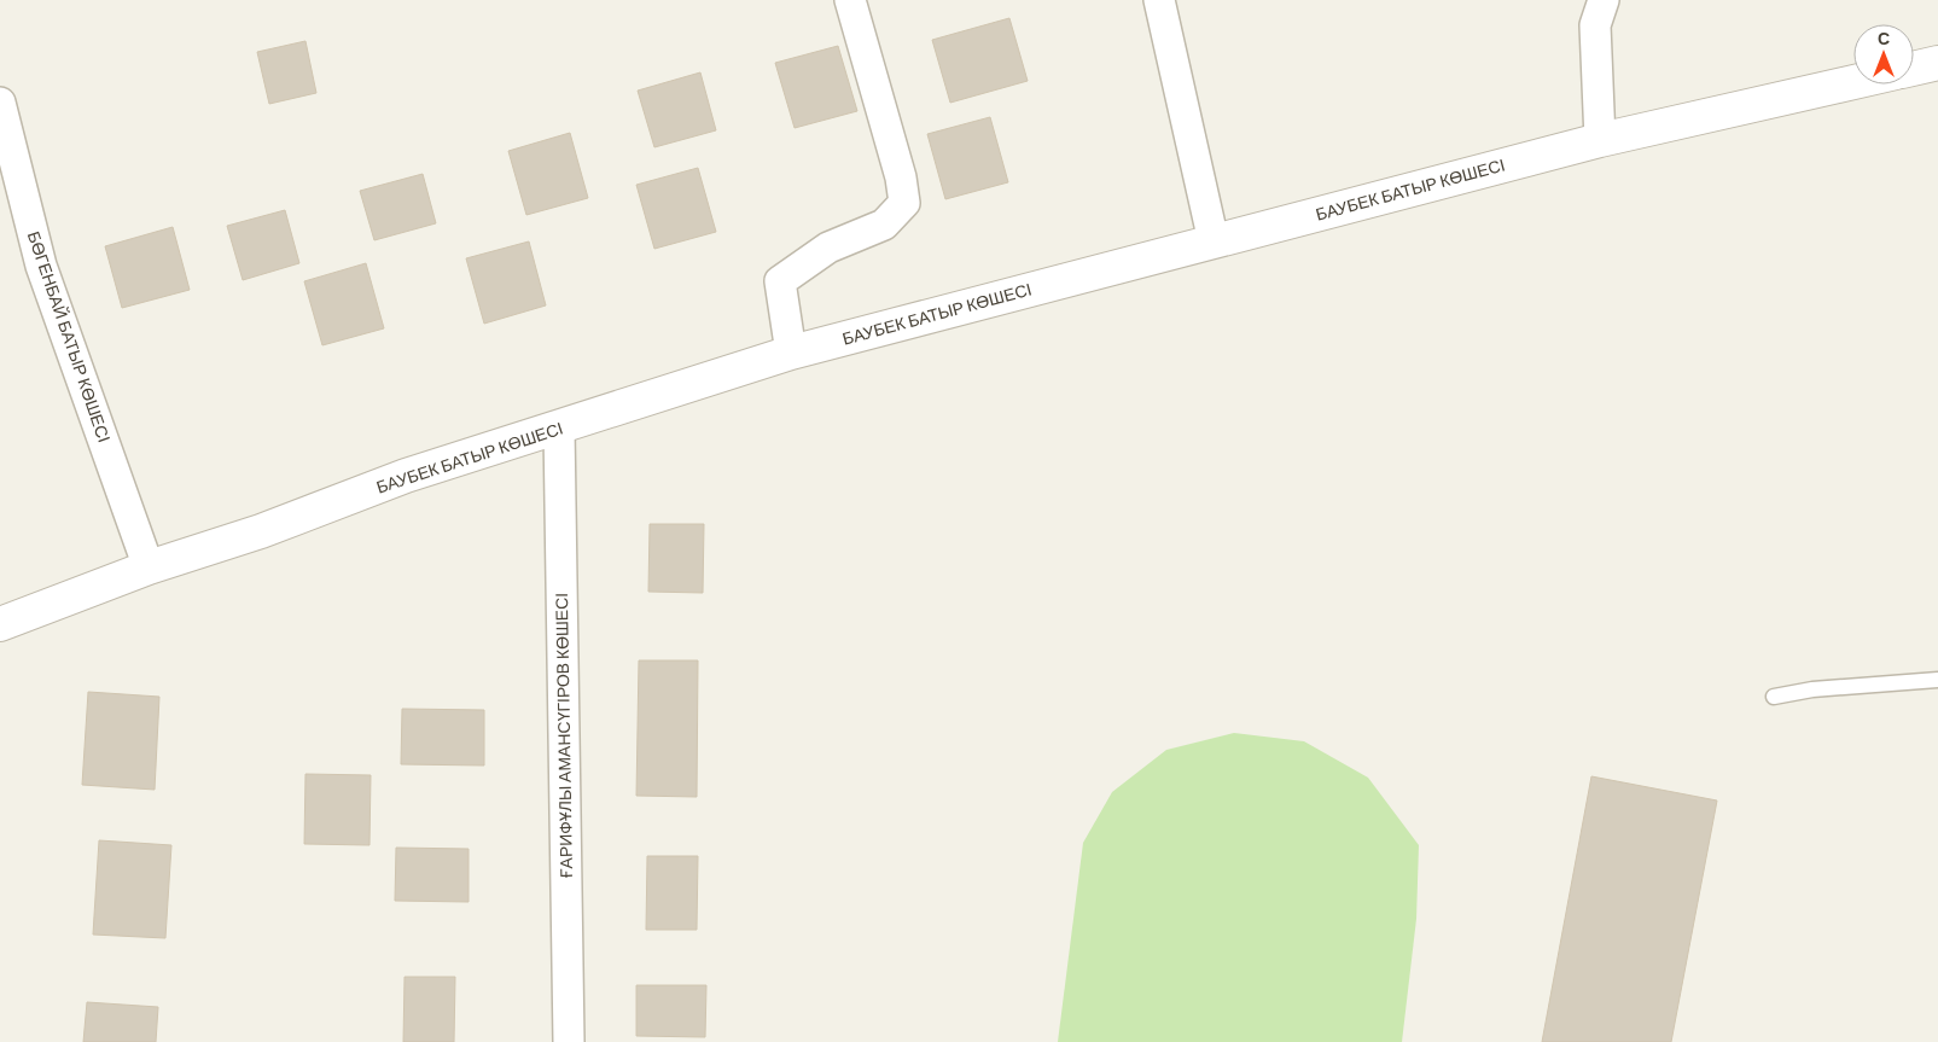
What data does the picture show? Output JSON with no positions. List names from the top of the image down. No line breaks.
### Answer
{"streets":{"street":["БАУБЕК БАТЫР КӨШЕСІ","БӨГЕНБАЙ БАТЫР КӨШЕСІ","ҒАРИФҰЛЫ АМАНСҮГІРОВ КӨШЕСІ"]},"crossings":[["БАУБЕК БАТЫР КӨШЕСІ","БӨГЕНБАЙ БАТЫР КӨШЕСІ"],["БАУБЕК БАТЫР КӨШЕСІ","ҒАРИФҰЛЫ АМАНСҮГІРОВ КӨШЕСІ"]],"north":"top"}
